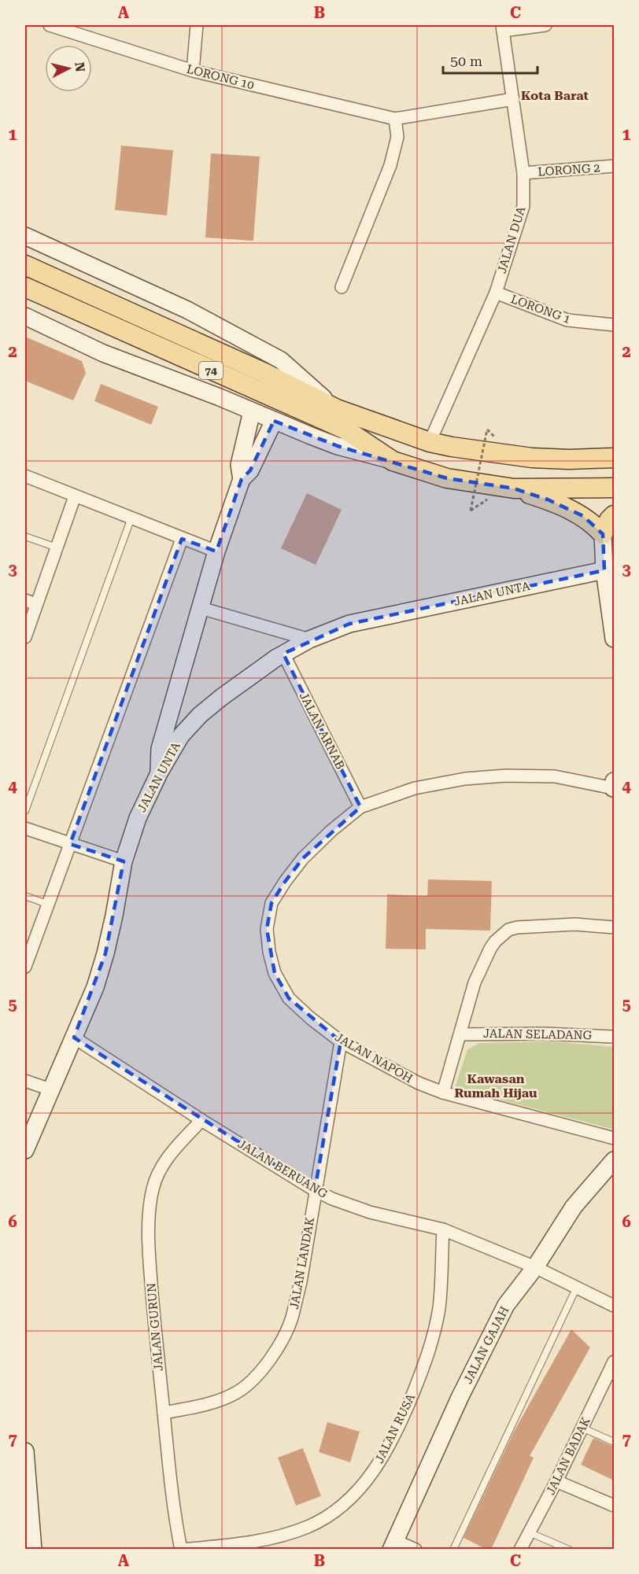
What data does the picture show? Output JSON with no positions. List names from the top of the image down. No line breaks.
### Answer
{"streets":{"main road":["74"],"street":["LORONG 10","LORONG 2","JALAN DUA","LORONG 1","JALAN UNTA","JALAN ARNAB","JALAN SELADANG","JALAN NAPOH","JALAN BERUANG","JALAN LANDAK","JALAN GURUN","JALAN GAJAH","JALAN RUSA","JALAN BADAK"]},"crossings":[["LORONG 10","JALAN DUA"],["LORONG 2","JALAN DUA"],["JALAN DUA","LORONG 1"],["JALAN DUA","74"],["JALAN UNTA","JALAN ARNAB"],["JALAN UNTA","JALAN BERUANG"],["JALAN ARNAB","JALAN NAPOH"],["JALAN NAPOH","JALAN LANDAK"],["JALAN BERUANG","JALAN LANDAK"],["JALAN BERUANG","JALAN GURUN"],["JALAN BERUANG","JALAN GAJAH"],["JALAN BERUANG","JALAN RUSA"],["JALAN LANDAK","JALAN GURUN"],["JALAN GURUN","JALAN RUSA"]],"districts":["Kota Barat","Kawasan Rumah Hijau"],"scale_bar":"50 m","north":"right","grid":{"columns":["A","B","C"],"rows":["1","2","3","4","5","6","7"]}}
